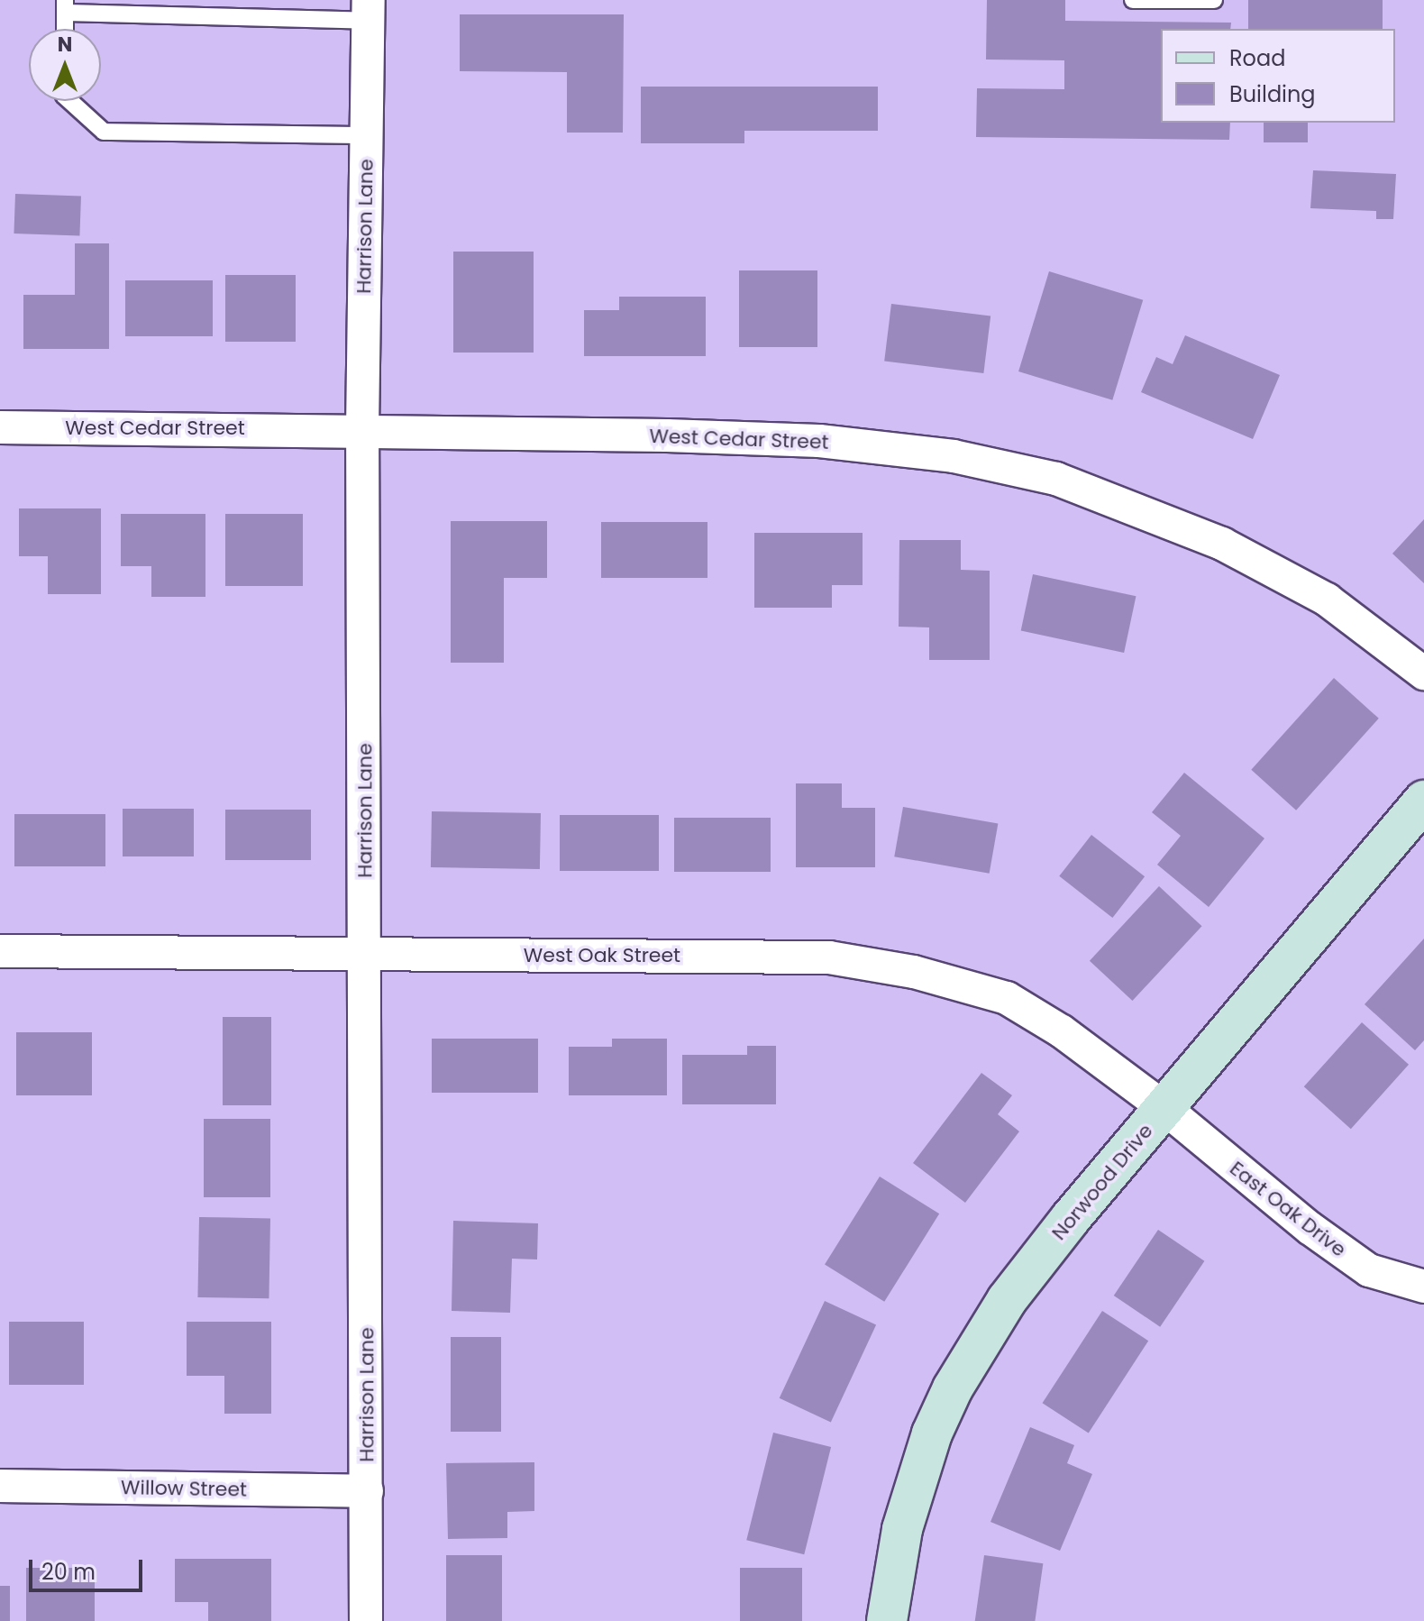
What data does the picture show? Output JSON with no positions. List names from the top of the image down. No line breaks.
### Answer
{"streets":{"street":["Harrison Lane","West Cedar Street","West Oak Street","Norwood Drive","East Oak Drive","Willow Street"]},"crossings":[["Harrison Lane","West Cedar Street"],["Harrison Lane","West Oak Street"],["Harrison Lane","Willow Street"],["West Oak Street","Norwood Drive"],["West Oak Street","East Oak Drive"],["Norwood Drive","East Oak Drive"]],"legend":["Road","Building"],"scale_bar":"20 m","north":"top"}
